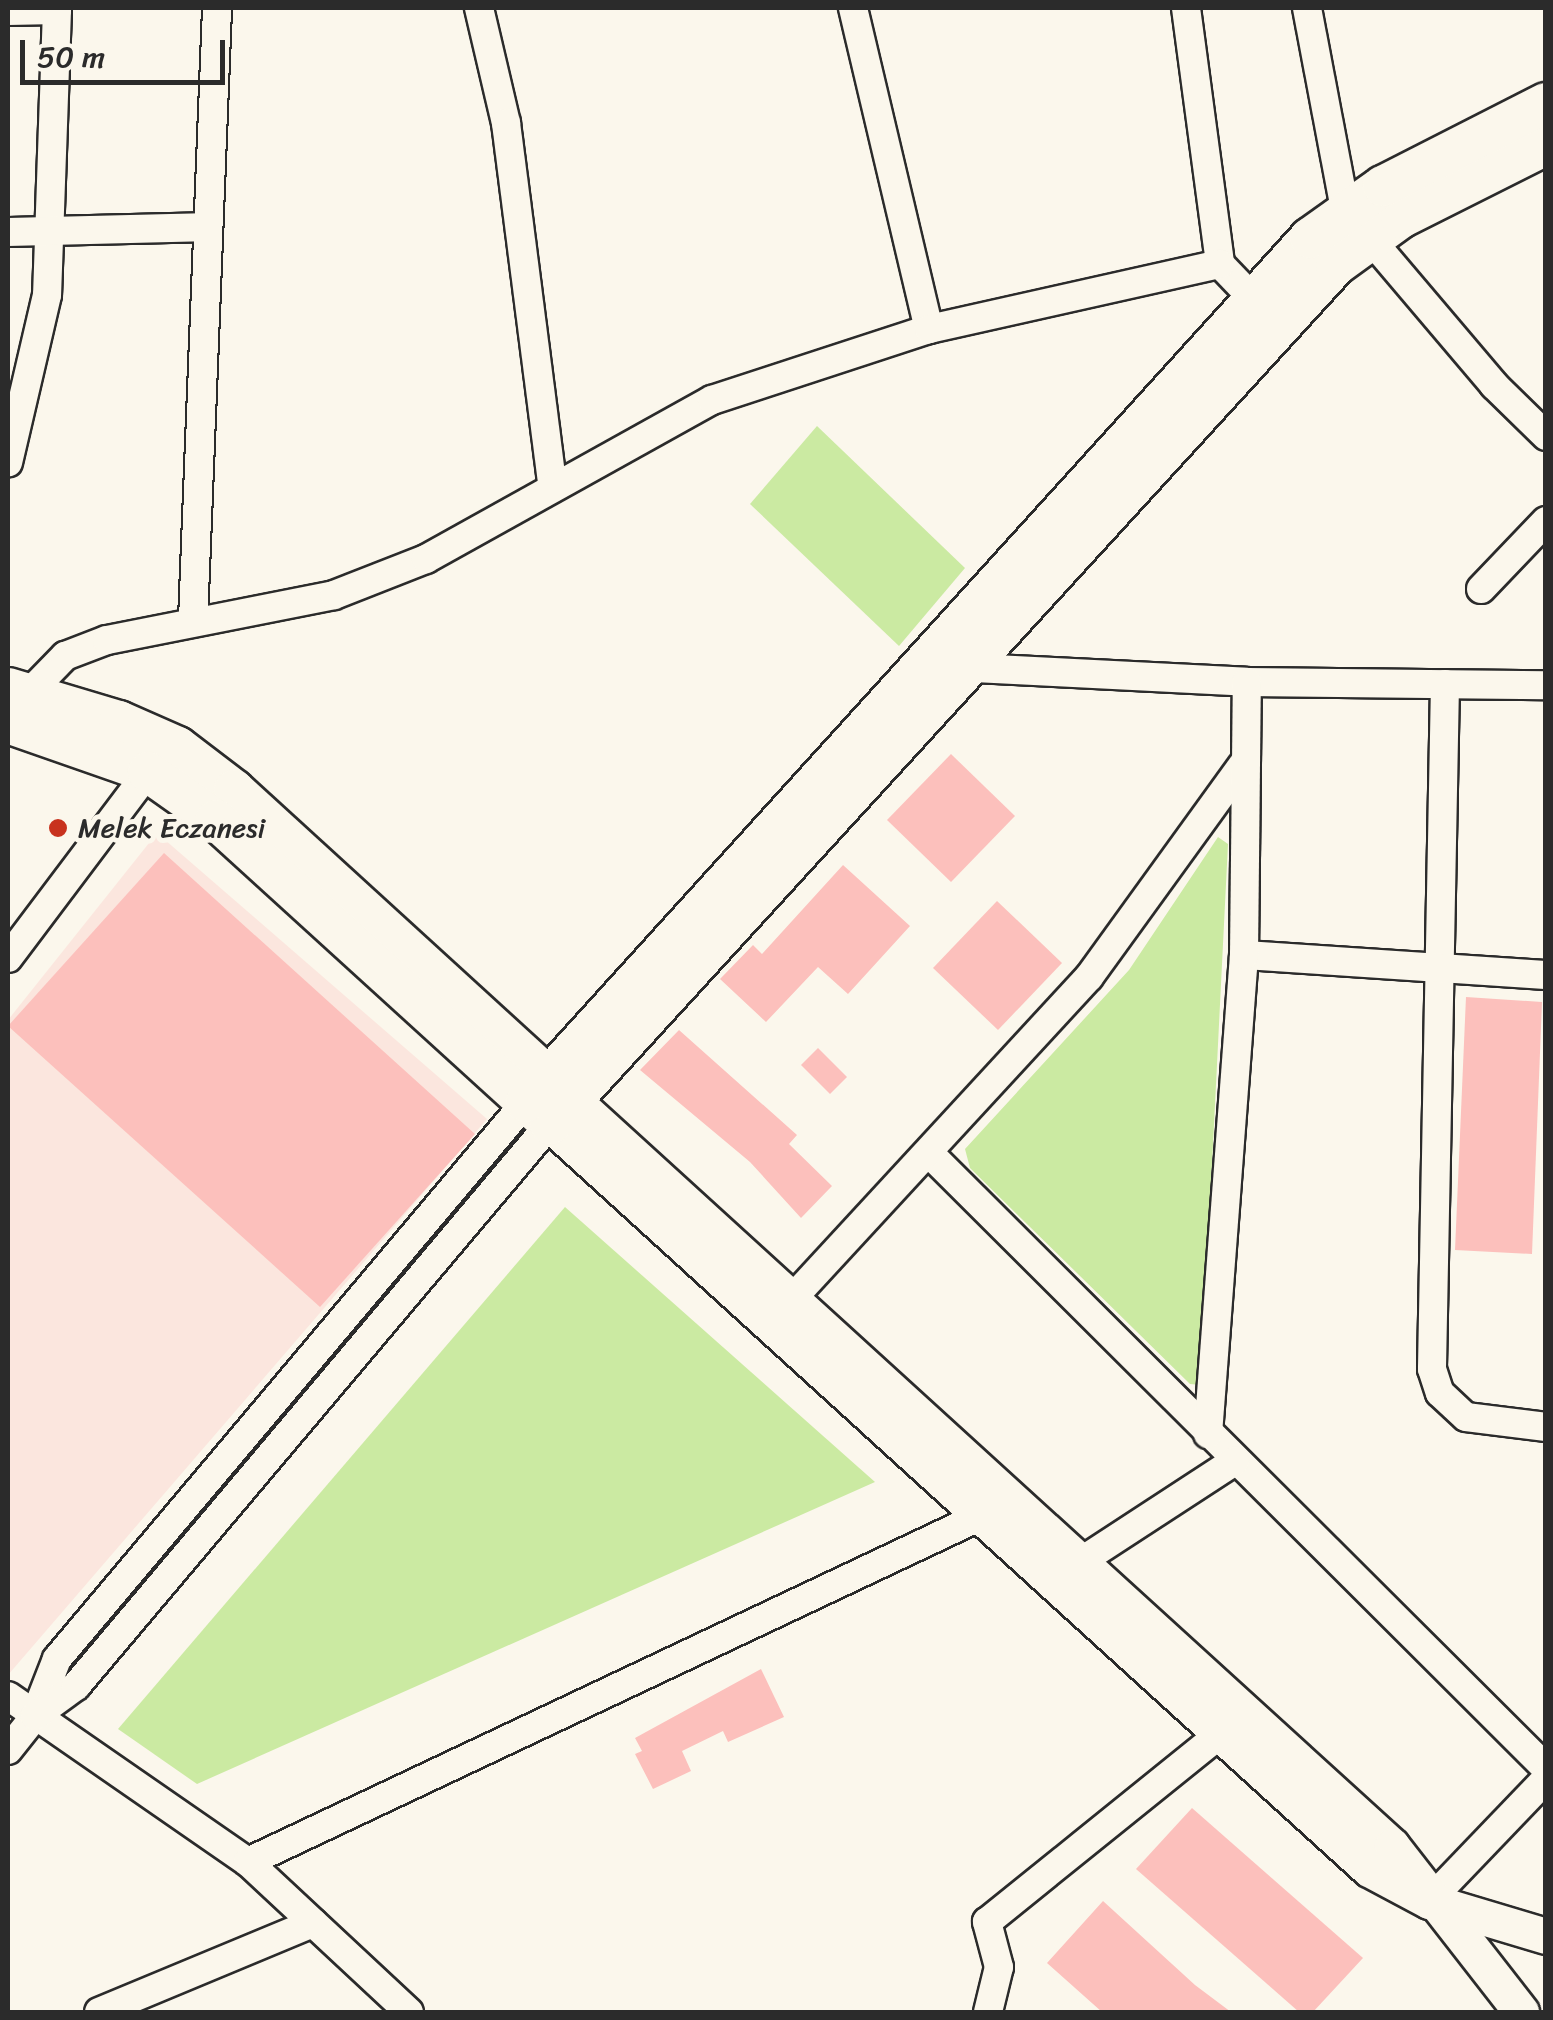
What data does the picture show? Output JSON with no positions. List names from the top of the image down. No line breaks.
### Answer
{"places":["Melek Eczanesi"],"scale_bar":"50 m"}
